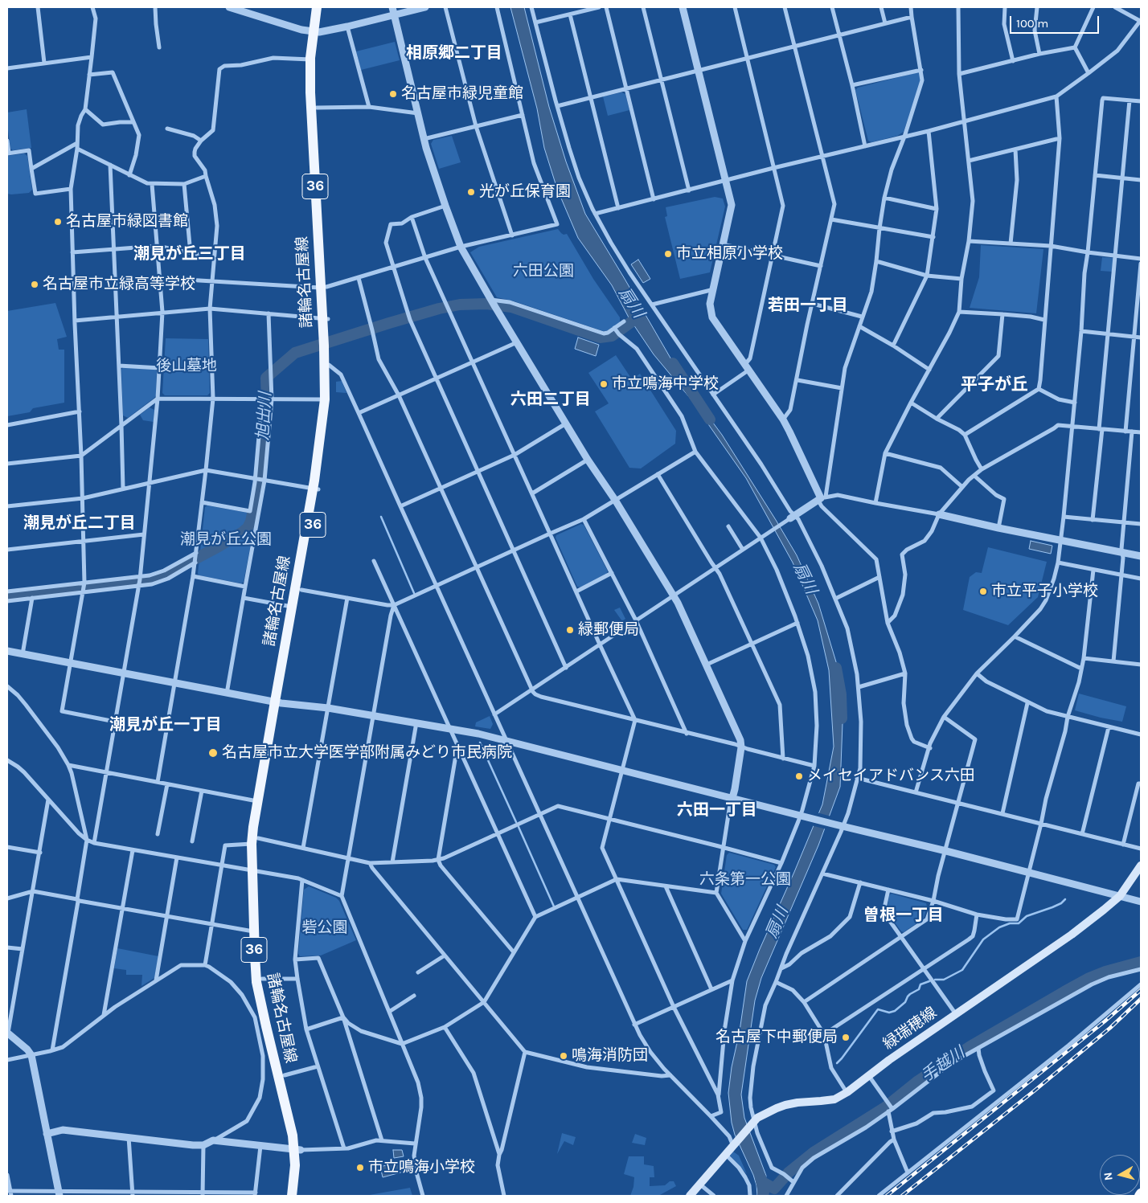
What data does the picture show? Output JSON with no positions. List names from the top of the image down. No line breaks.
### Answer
{"streets":{"main road":["36","諸輪名古屋線","緑瑞穂線"]},"districts":["相原郷二丁目","潮見が丘三丁目","若田一丁目","平子が丘","六田二丁目","潮見が丘二丁目","潮見が丘一丁目","六田一丁目","曽根一丁目"],"water":["扇川","旭出川","手越川"],"parks":["六田公園","後山墓地","潮見が丘公園","六条第一公園","砦公園"],"places":["名古屋市緑児童館","光が丘保育園","名古屋市緑図書館","市立相原小学校","名古屋市立緑高等学校","市立鳴海中学校","市立平子小学校","緑郵便局","名古屋市立大学医学部附属みどり市民病院","メイセイアドバンス六田","名古屋下中郵便局","鳴海消防団","市立鳴海小学校"],"scale_bar":"100 m","north":"left"}
